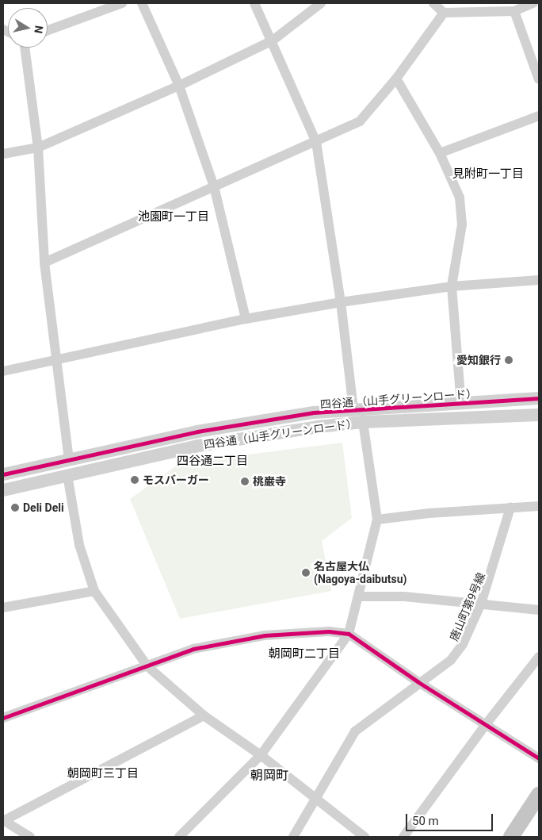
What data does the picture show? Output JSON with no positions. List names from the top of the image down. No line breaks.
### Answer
{"streets":{"street":["四谷通 （山手グリーンロード）","四谷通（山手グリーンロード）","唐山町第9号線"]},"districts":["見附町一丁目","池園町一丁目","四谷通二丁目","朝岡町二丁目","朝岡町三丁目","朝岡町"],"places":["愛知銀行","モスバーガー","桃巌寺","Deli Deli","名古屋大仏 (Nagoya-daibutsu)"],"scale_bar":"50 m","north":"right"}
